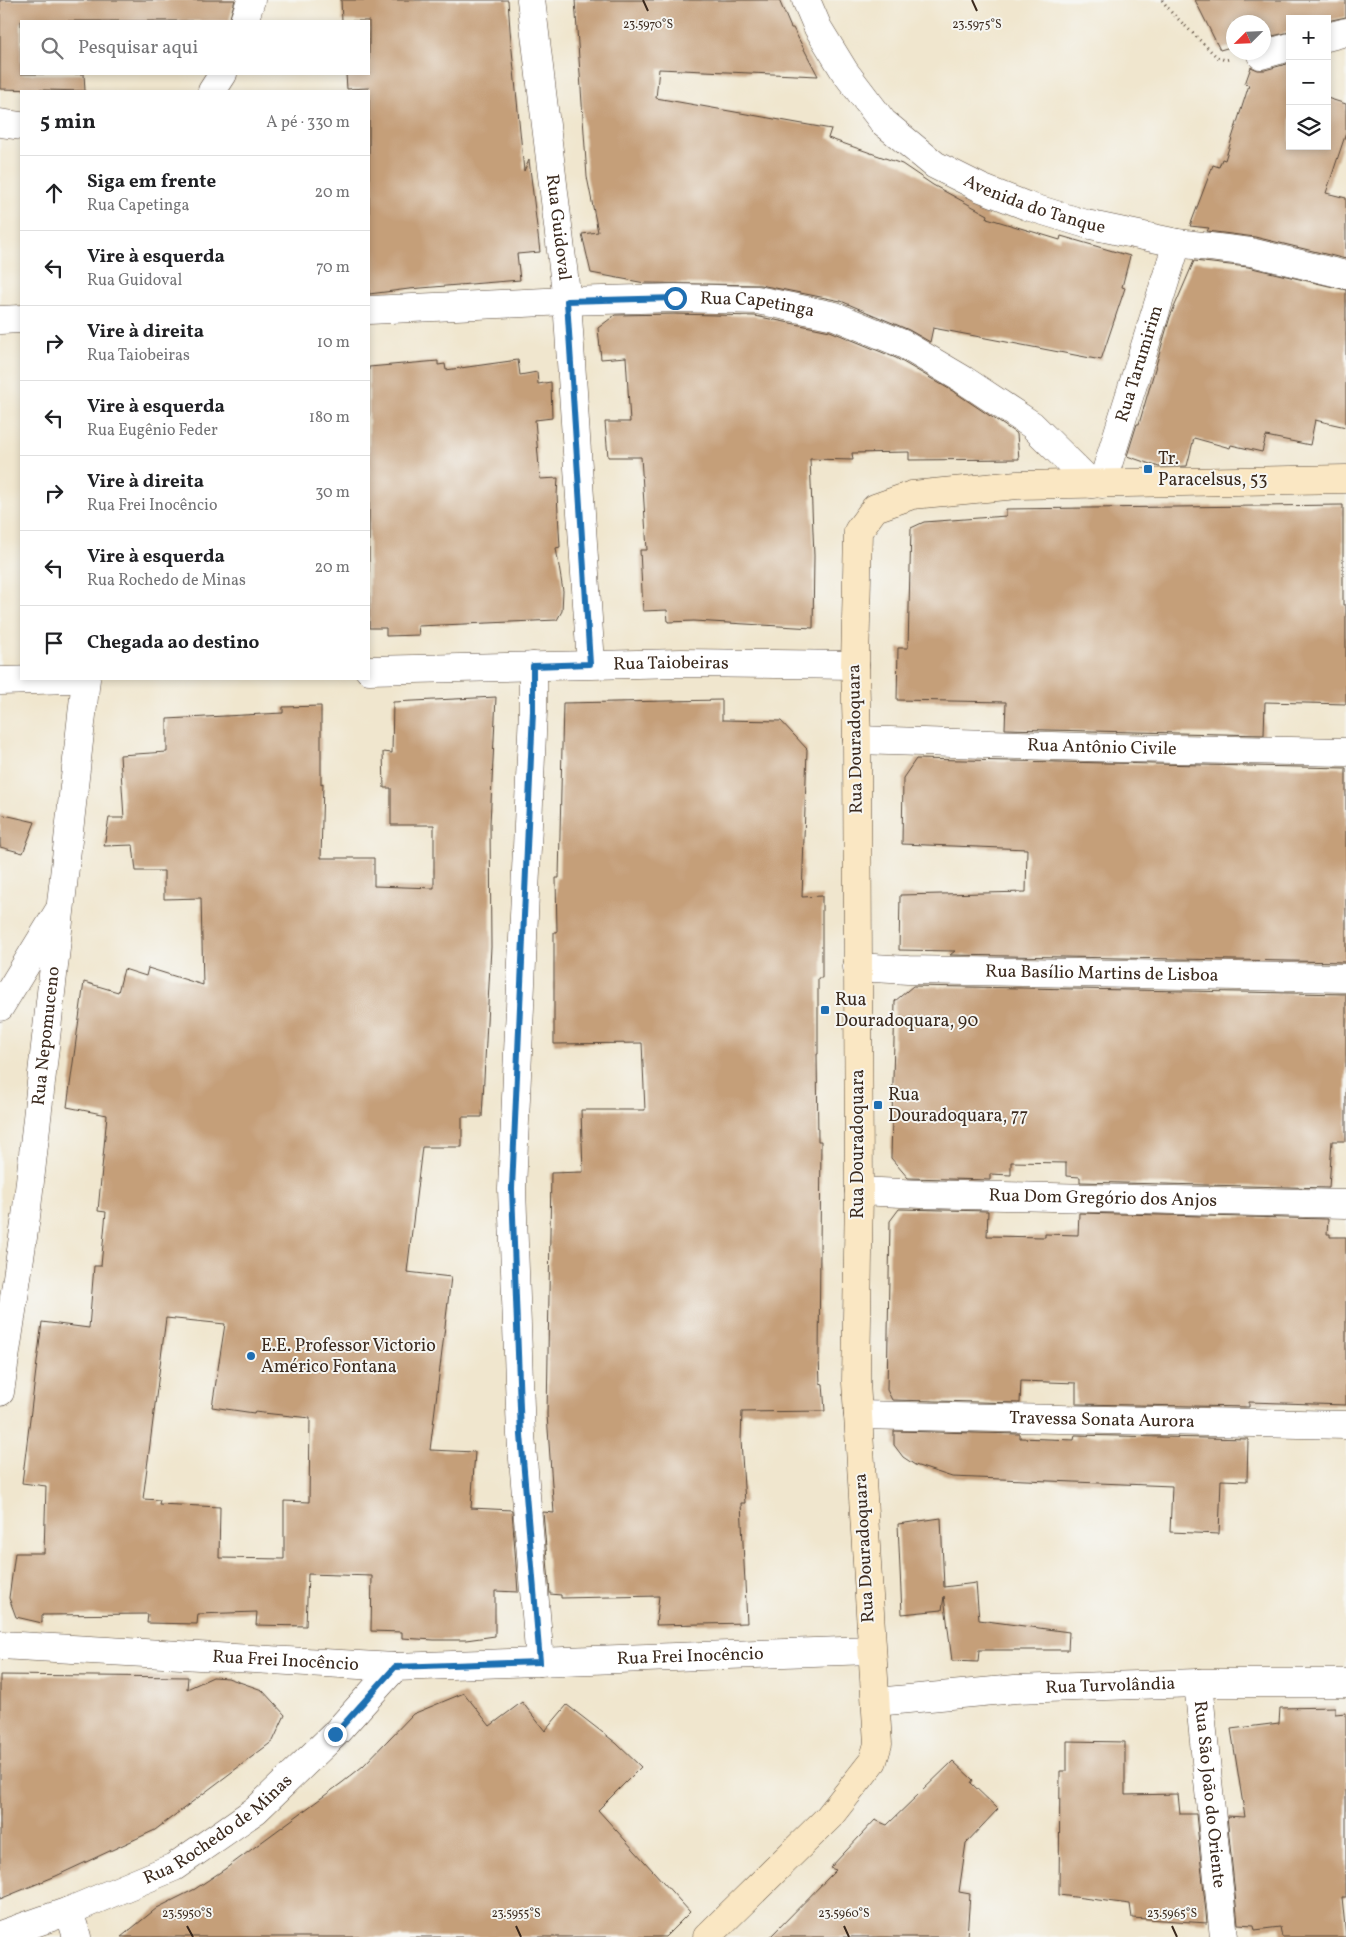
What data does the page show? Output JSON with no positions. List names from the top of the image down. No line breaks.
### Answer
{"streets":{"main road":["Rua Douradoquara"],"street":["Avenida do Tanque","Rua Guidoval","Rua Capetinga","Rua Tarumirim","Rua Taiobeiras","Rua Antônio Civile","Rua Basílio Martins de Lisboa","Rua Nepomuceno","Rua Dom Gregório dos Anjos","Travessa Sonata Aurora","Rua Frei Inocêncio","Rua Turvolândia","Rua São João do Oriente","Rua Rochedo de Minas"]},"crossings":[["Avenida do Tanque","Rua Tarumirim"],["Rua Guidoval","Rua Capetinga"],["Rua Guidoval","Rua Taiobeiras"],["Rua Capetinga","Rua Tarumirim"],["Rua Capetinga","Rua Douradoquara"],["Rua Tarumirim","Rua Douradoquara"],["Rua Taiobeiras","Rua Douradoquara"],["Rua Douradoquara","Rua Antônio Civile"],["Rua Douradoquara","Rua Basílio Martins de Lisboa"],["Rua Douradoquara","Rua Dom Gregório dos Anjos"],["Rua Douradoquara","Travessa Sonata Aurora"],["Rua Douradoquara","Rua Frei Inocêncio"],["Rua Douradoquara","Rua Turvolândia"],["Rua Frei Inocêncio","Rua Rochedo de Minas"],["Rua Turvolândia","Rua São João do Oriente"]],"places":{"transit":["Tr. Paracelsus, 53","Rua Douradoquara, 90","Rua Douradoquara, 77"],"other":["E.E. Professor Victorio Américo Fontana"]},"north":"bottom left","page":{"map_buttons":["+","−"],"search":"Pesquisar aqui","heading":["5 min","A pé · 330 m"],"list":[["Siga em frente","Rua Capetinga","20 m"],["Vire à esquerda","Rua Guidoval","70 m"],["Vire à direita","Rua Taiobeiras","10 m"],["Vire à esquerda","Rua Eugênio Feder","180 m"],["Vire à direita","Rua Frei Inocêncio","30 m"],["Vire à esquerda","Rua Rochedo de Minas","20 m"],"Chegada ao destino"]},"coordinates":["23.5975°S","23.5970°S","23.5950°S","23.5955°S","23.5960°S","23.5965°S"]}
